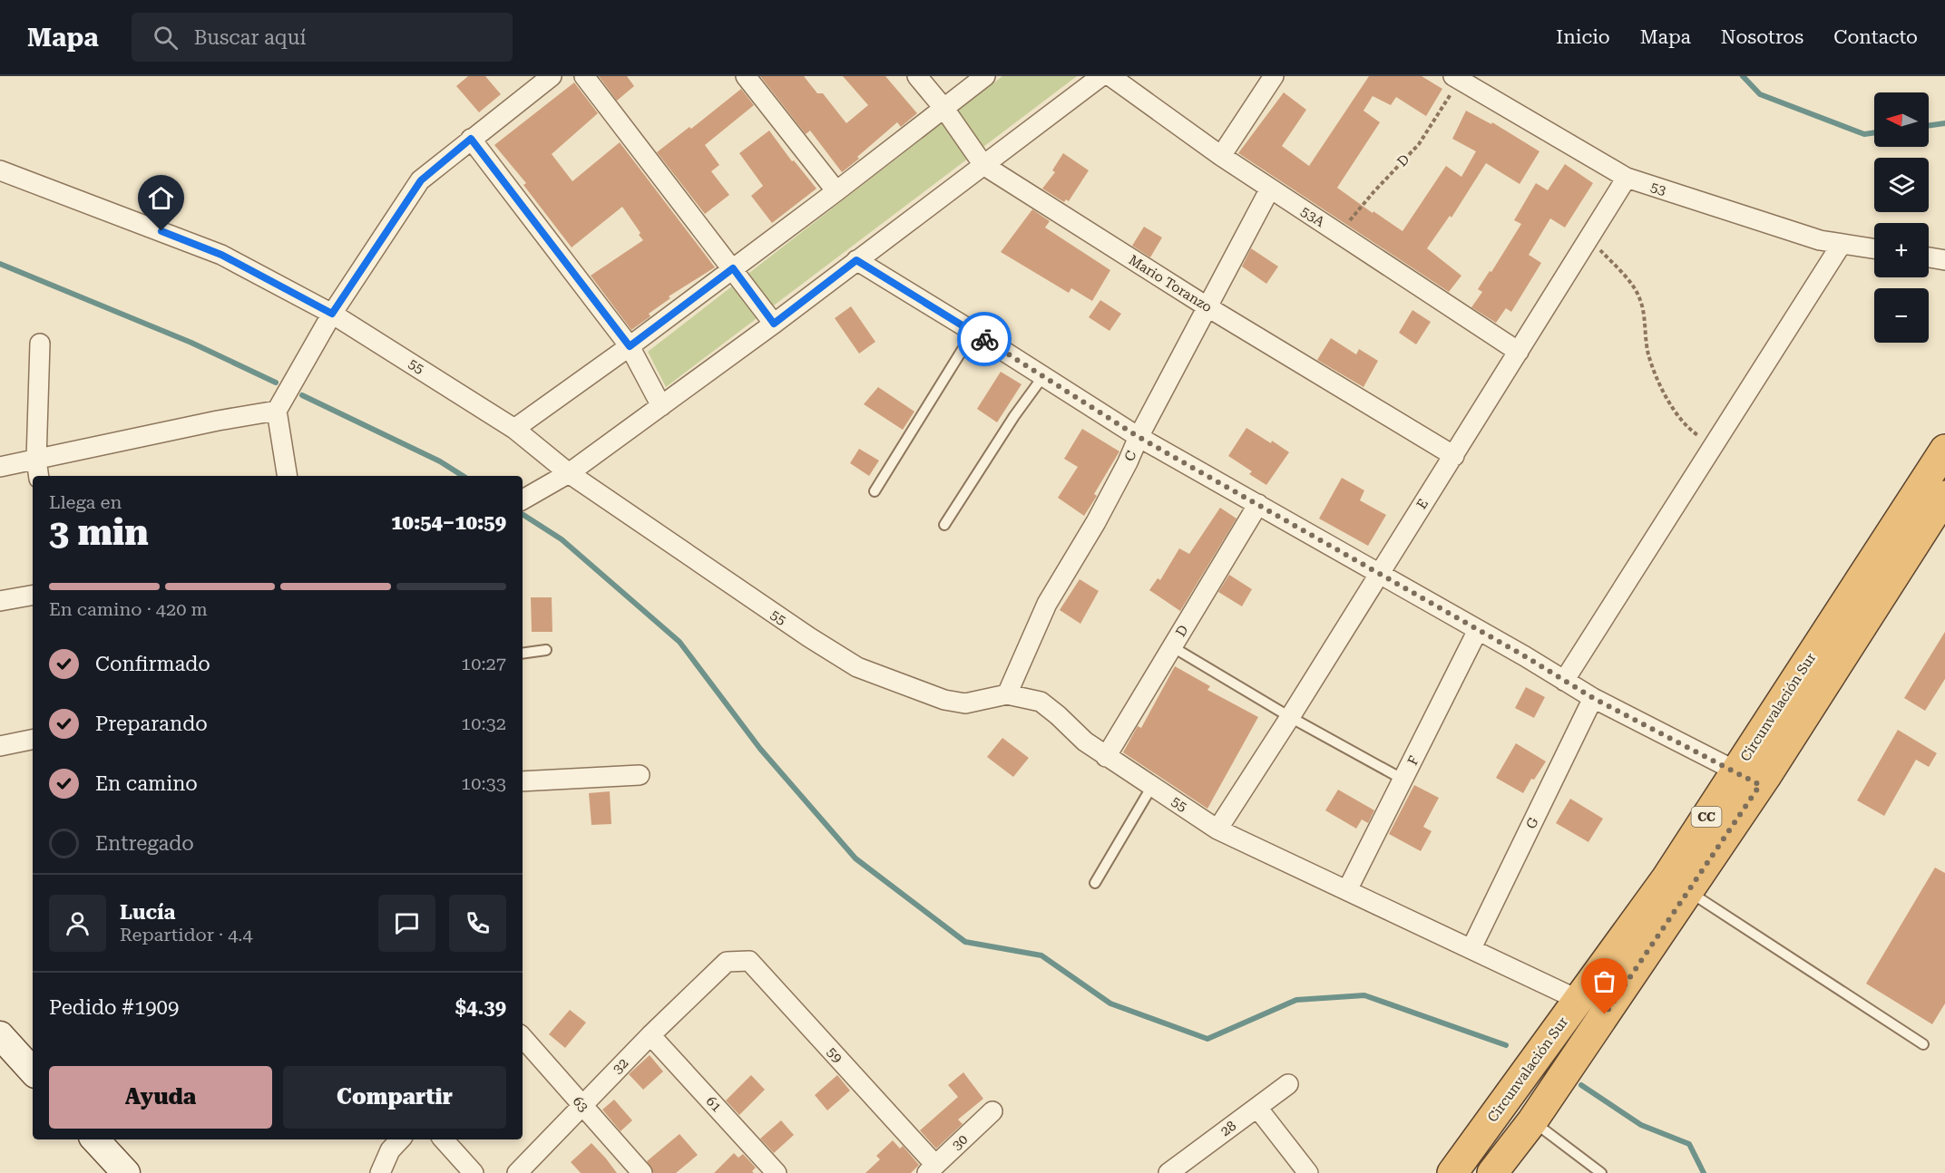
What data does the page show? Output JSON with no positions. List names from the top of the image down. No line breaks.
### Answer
{"streets":{"highway":["Circunvalación Sur","CC"],"street":["D","53","53A","Mario Toranzo","55","C","E","F","G","59","32","63","61","28","30"]},"crossings":[["D","53"],["D","53A"],["D","55"],["53","E"],["53A","C"],["53A","E"],["Mario Toranzo","C"],["Mario Toranzo","E"],["55","C"],["55","E"],["55","Circunvalación Sur"],["55","F"],["55","G"],["59","32"],["59","30"],["32","63"],["32","61"]],"north":"left","page":{"header":"Mapa","search":"Buscar aquí","nav":["Inicio","Mapa","Nosotros","Contacto"],"map_buttons":["+","−"],"heading":["3 min","Llega en","10:54–10:59"],"panel":["Lucía","Repartidor · 4.4","Pedido #1909","$4.39"],"bar":"En camino · 420 m","list":[["Confirmado","10:27"],["Preparando","10:32"],["En camino","10:33"],"Entregado"],"buttons":["Ayuda","Compartir"]}}
